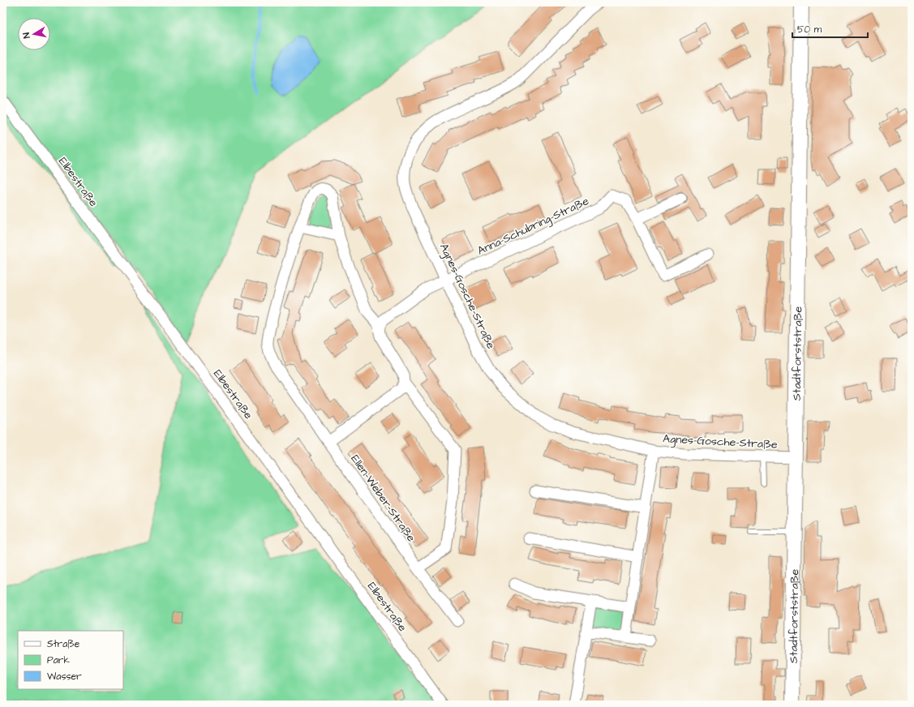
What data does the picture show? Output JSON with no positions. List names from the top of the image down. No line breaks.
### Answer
{"streets":{"main road":["Stadtforststraße"],"street":["Elbestraße","Anna-Schubring-Straße","Agnes-Gosche-Straße","Ellen-Weber-Straße"]},"crossings":[["Anna-Schubring-Straße","Agnes-Gosche-Straße"],["Agnes-Gosche-Straße","Stadtforststraße"]],"legend":["Straße","Park","Wasser"],"scale_bar":"50 m","north":"left"}
